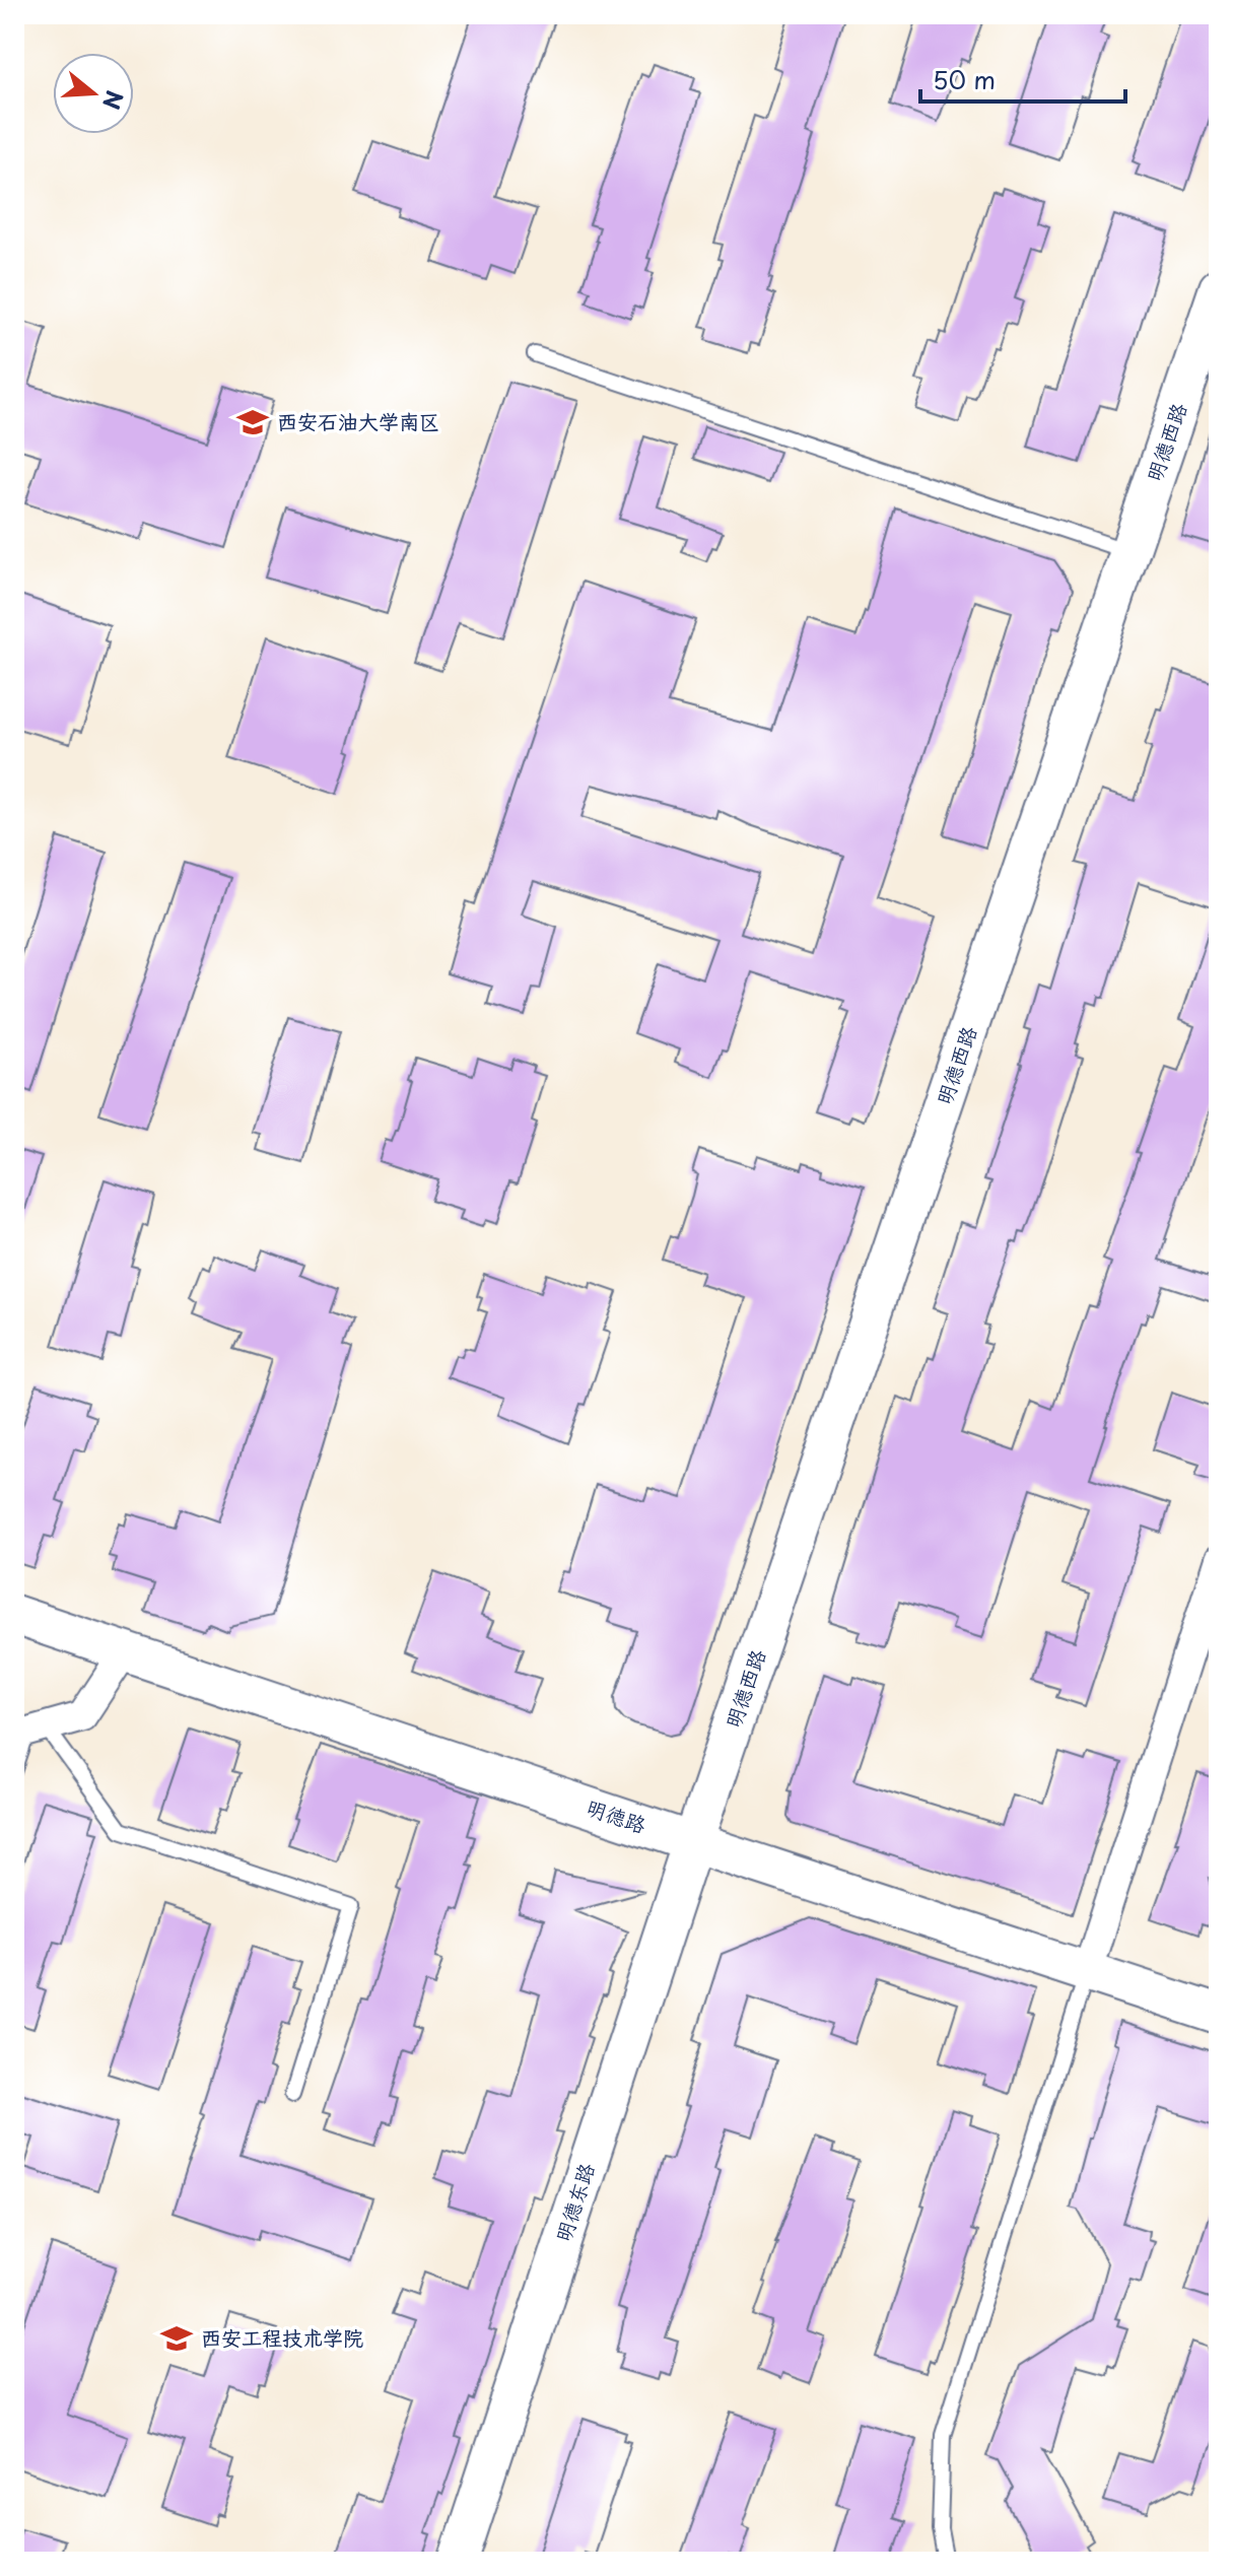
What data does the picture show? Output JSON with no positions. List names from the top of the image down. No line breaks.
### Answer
{"streets":{"street":["明德西路","明德路","明德东路"]},"crossings":[["明德西路","明德路"],["明德西路","明德东路"],["明德路","明德东路"]],"places":{"school or university":["西安石油大学南区","西安工程技术学院"]},"scale_bar":"50 m","north":"right"}
